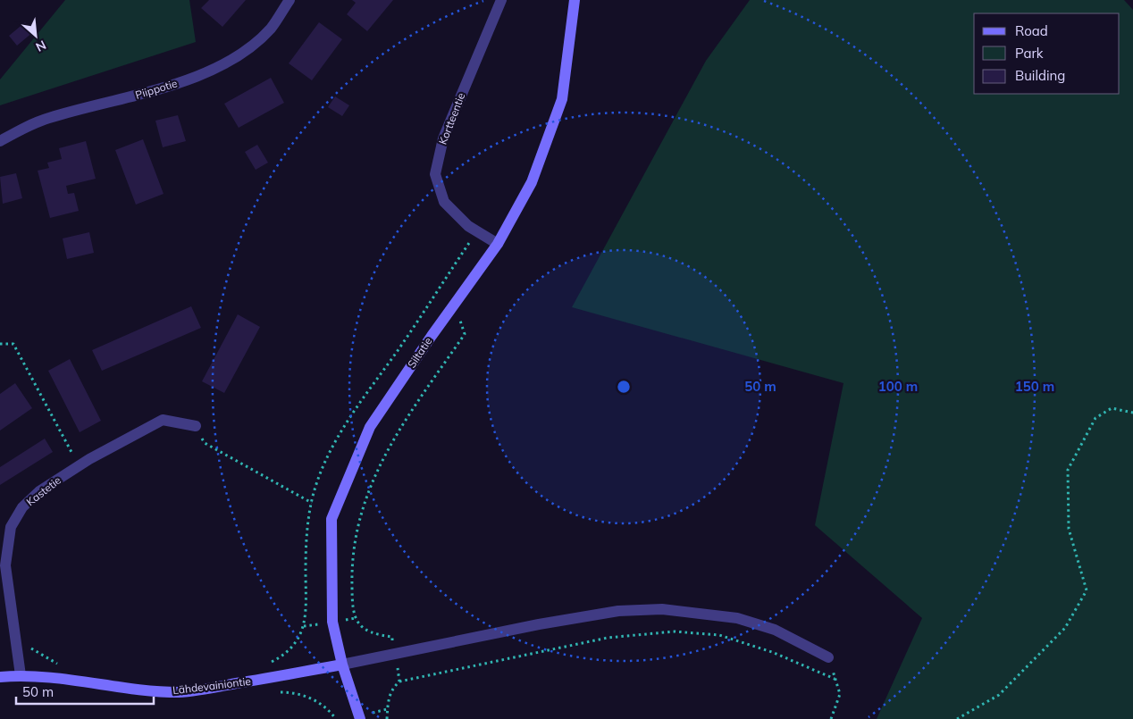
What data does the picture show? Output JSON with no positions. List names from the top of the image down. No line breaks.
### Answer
{"streets":{"main road":["Siltatie","Lähdevainiontie"],"street":["Piippotie","Kortteentie","Kastetie"]},"crossings":[["Kortteentie","Siltatie"],["Siltatie","Lähdevainiontie"],["Kastetie","Lähdevainiontie"]],"legend":["Road","Park","Building"],"scale_bar":"50 m","north":"bottom right","rings":["50 m","100 m","150 m"]}
